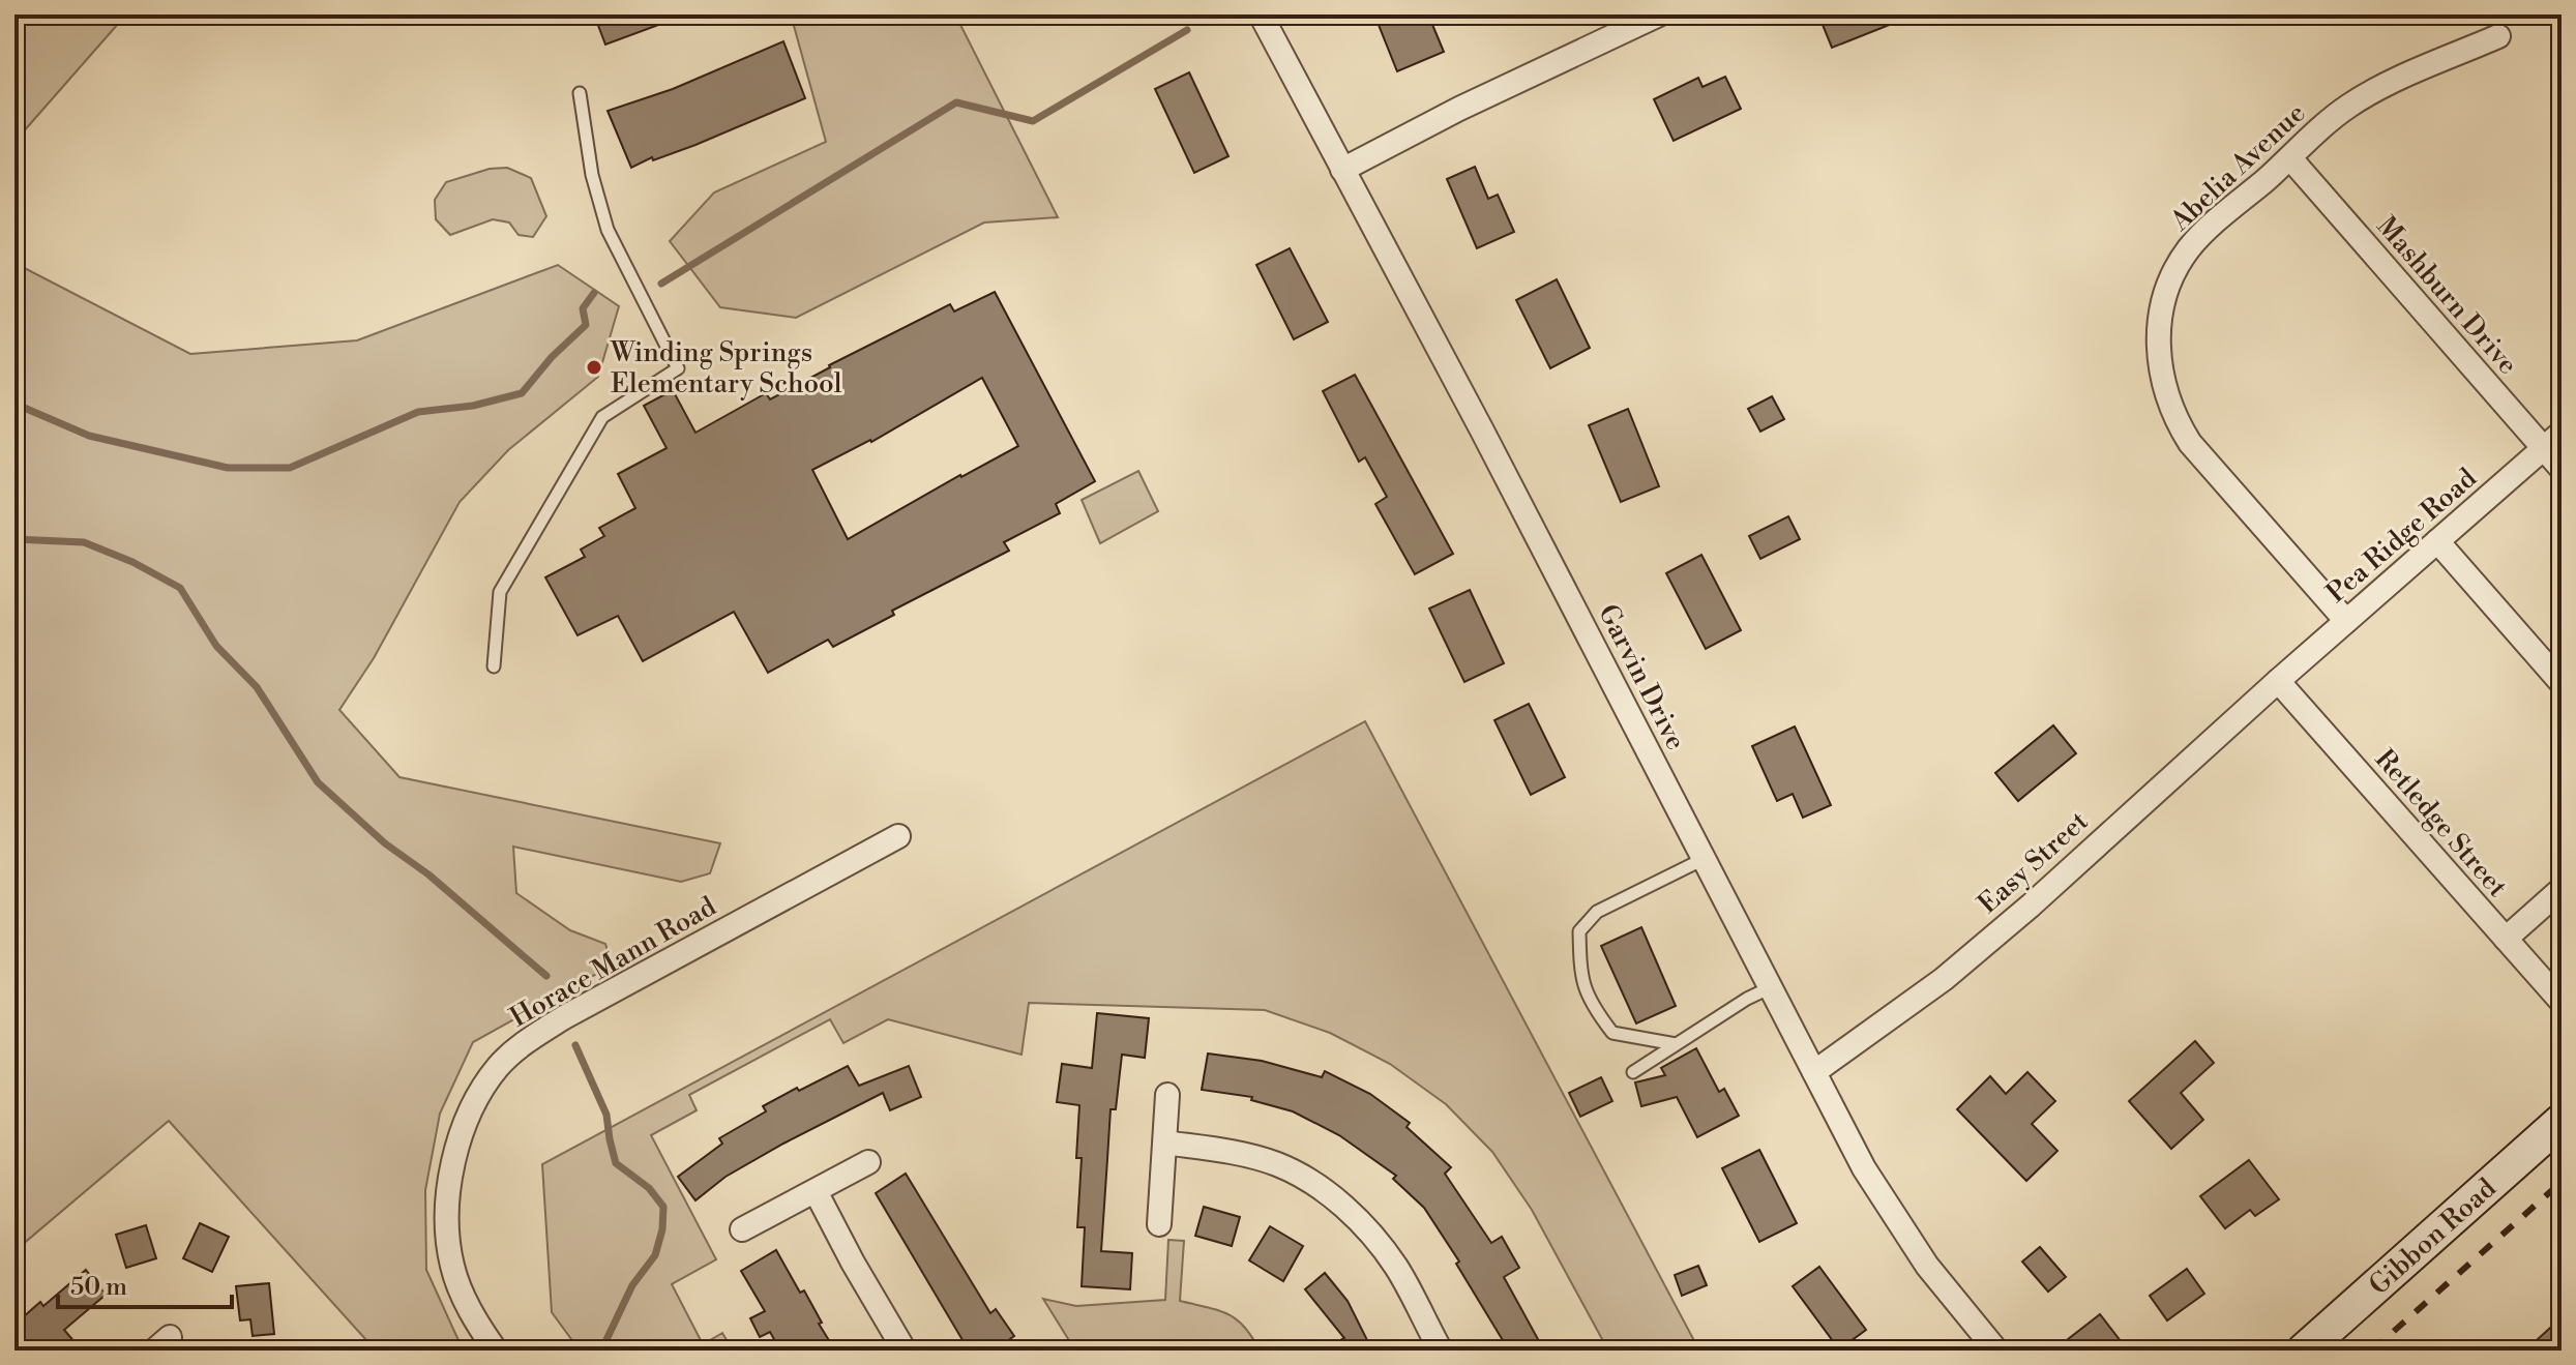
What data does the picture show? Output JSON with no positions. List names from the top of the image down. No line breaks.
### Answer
{"streets":{"main road":["Gibbon Road"],"street":["Abelia Avenue","Mashburn Drive","Pea Ridge Road","Garvin Drive","Retledge Street","Easy Street","Horace Mann Road"]},"crossings":[["Abelia Avenue","Mashburn Drive"],["Abelia Avenue","Pea Ridge Road"],["Mashburn Drive","Pea Ridge Road"],["Pea Ridge Road","Retledge Street"],["Pea Ridge Road","Easy Street"],["Garvin Drive","Easy Street"],["Retledge Street","Easy Street"]],"places":["Winding Springs Elementary School"],"scale_bar":"50 m"}
